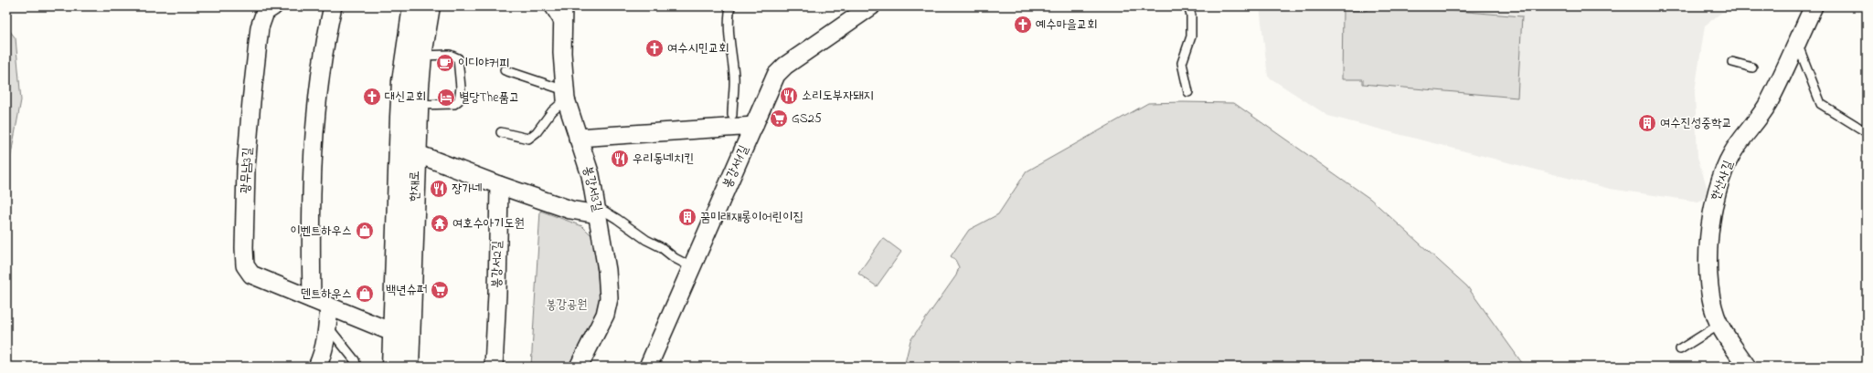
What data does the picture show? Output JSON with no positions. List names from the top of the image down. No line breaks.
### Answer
{"streets":{"street":["봉강서1길","광무남3길","한산사길","한재로","봉강서3길","봉강서2길"]},"crossings":[["광무남3길","한재로"]],"parks":["봉강공원"],"places":{"church":["예수마을교회","여수시민교회","대신교회"],"cafe":["이디야커피"],"restaurant":["소리도부자돼지","우리동네치킨","장가네"],"hotel":["별당The품고"],"supermarket":["GS25","백년슈퍼"],"building":["여수진성중학교","꿈미래재롱이어린이집"],"temple":["여호수아기도원"],"shop":["이벤트하우스","덴트하우스"]}}
